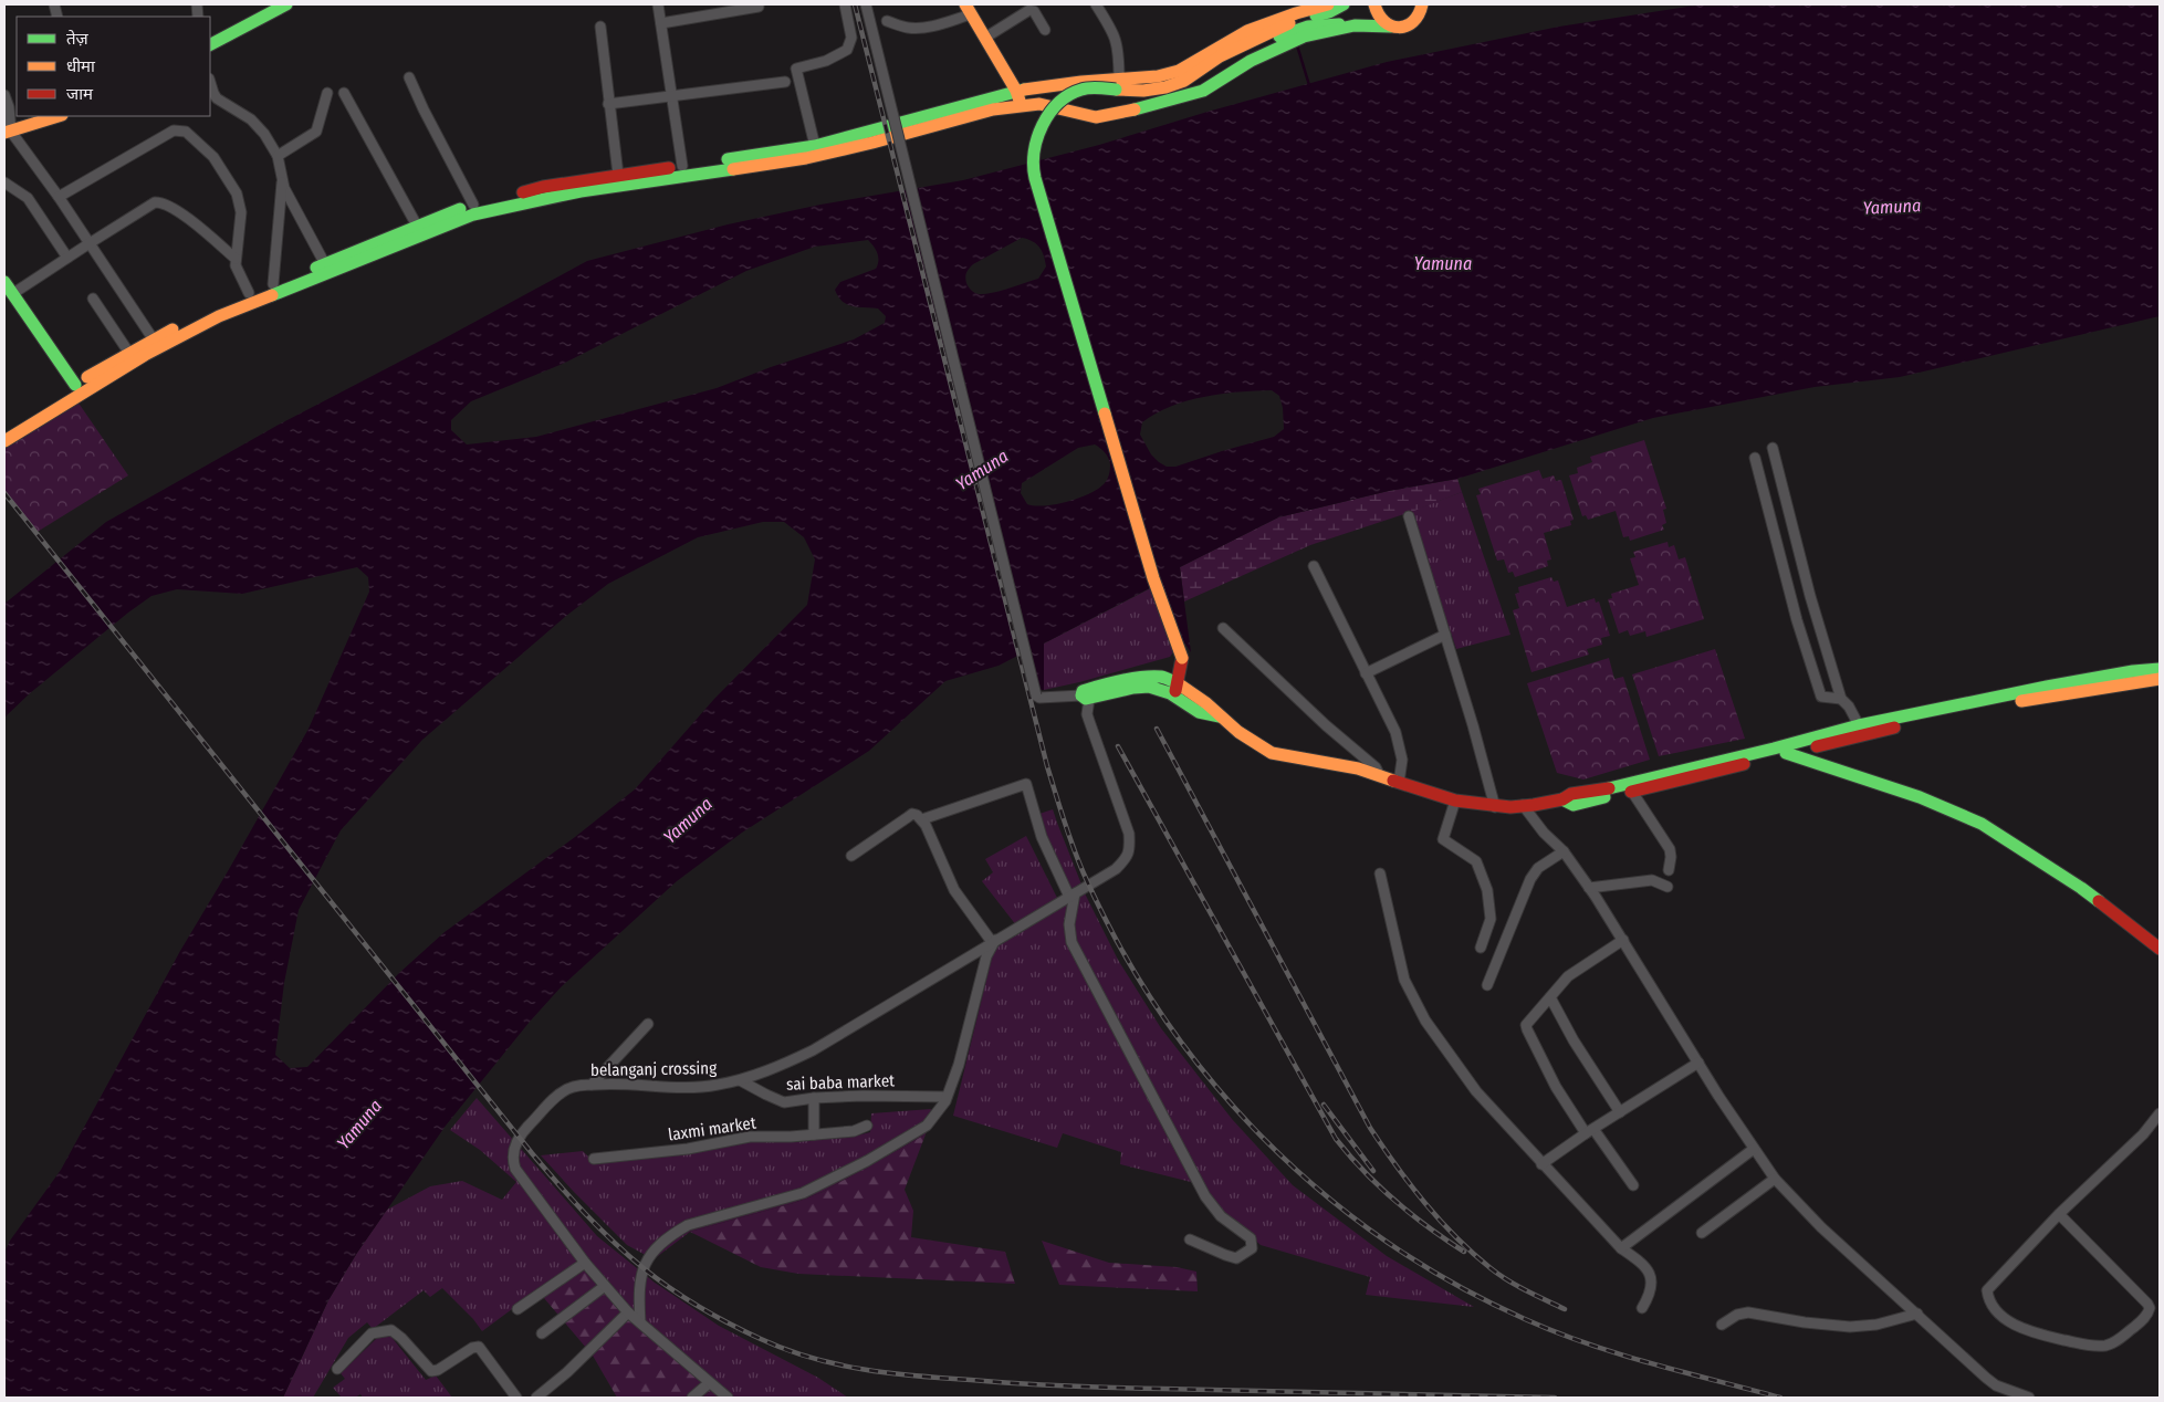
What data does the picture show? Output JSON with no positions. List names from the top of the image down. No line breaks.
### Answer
{"streets":{"street":["belanganj crossing","sai baba market","laxmi market"]},"crossings":[["belanganj crossing","sai baba market"]],"water":["Yamuna"],"legend":["तेज़","धीमा","जाम"]}
